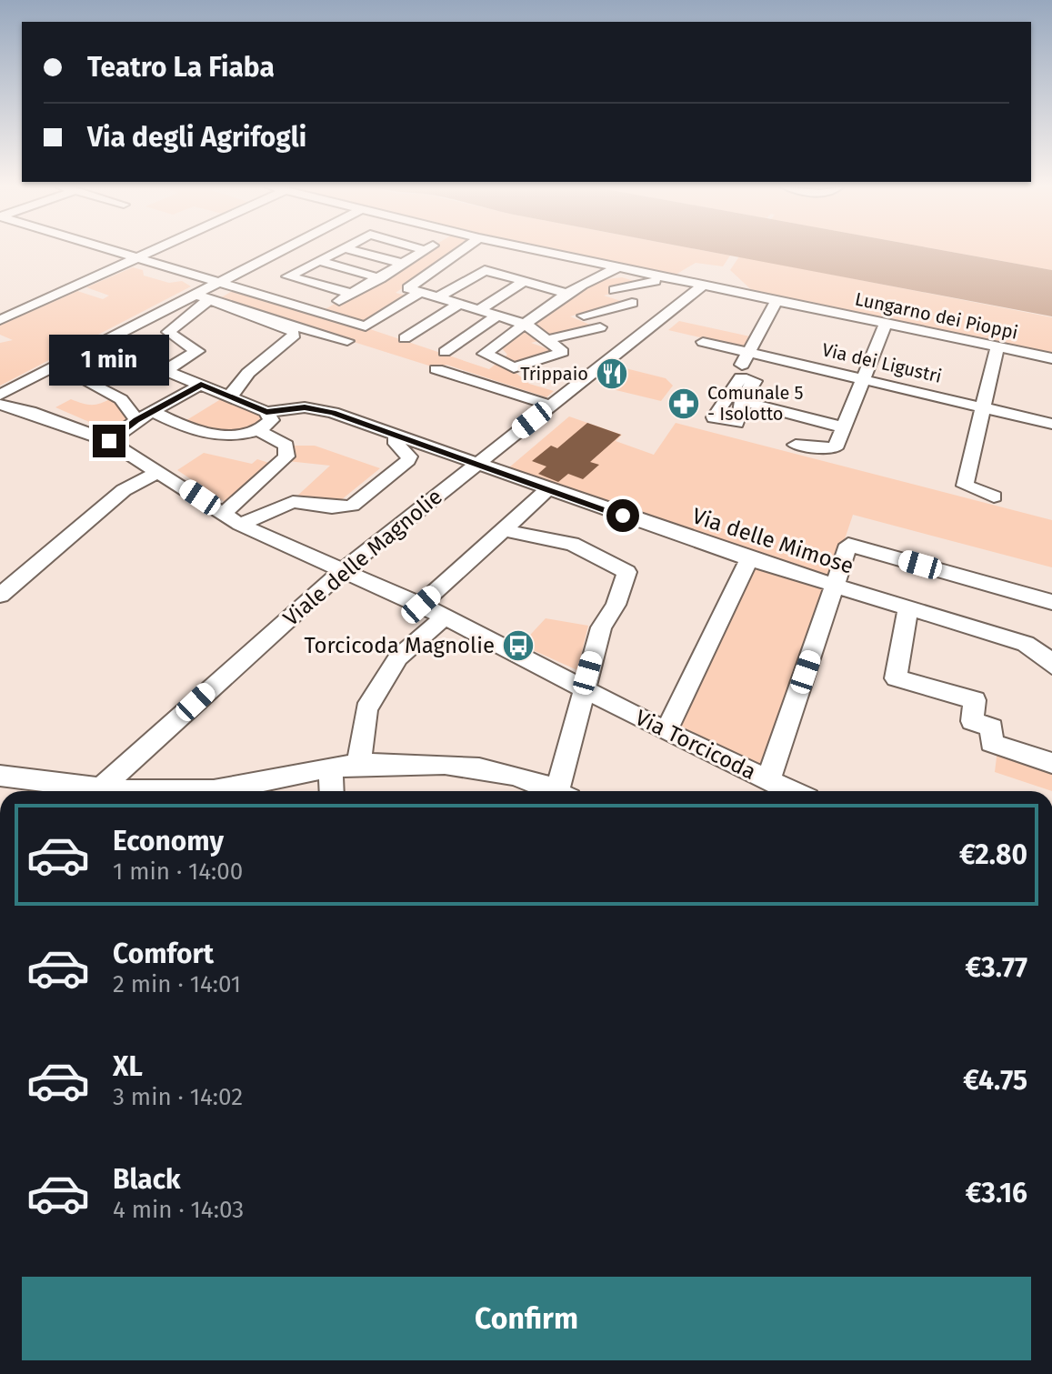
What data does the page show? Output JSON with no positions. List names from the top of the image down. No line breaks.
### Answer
{"streets":{"street":["Lungarno dei Pioppi","Via dei Ligustri","Via delle Mimose","Viale delle Magnolie","Via Torcicoda"]},"crossings":[["Lungarno dei Pioppi","Viale delle Magnolie"],["Via delle Mimose","Viale delle Magnolie"],["Viale delle Magnolie","Via Torcicoda"]],"places":{"restaurant":["Trippaio"],"pharmacy":["Comunale 5 - Isolotto"],"bus stop":["Torcicoda Magnolie"]},"page":{"banner":["Teatro La Fiaba","Via degli Agrifogli"],"bubble":"1 min","list":[{"name":"Economy","note":"1 min · 14:00","value":"€2.80"},{"name":"Comfort","note":"2 min · 14:01","value":"€3.77"},{"name":"XL","note":"3 min · 14:02","value":"€4.75"},{"name":"Black","note":"4 min · 14:03","value":"€3.16"}],"buttons":"Confirm"}}
